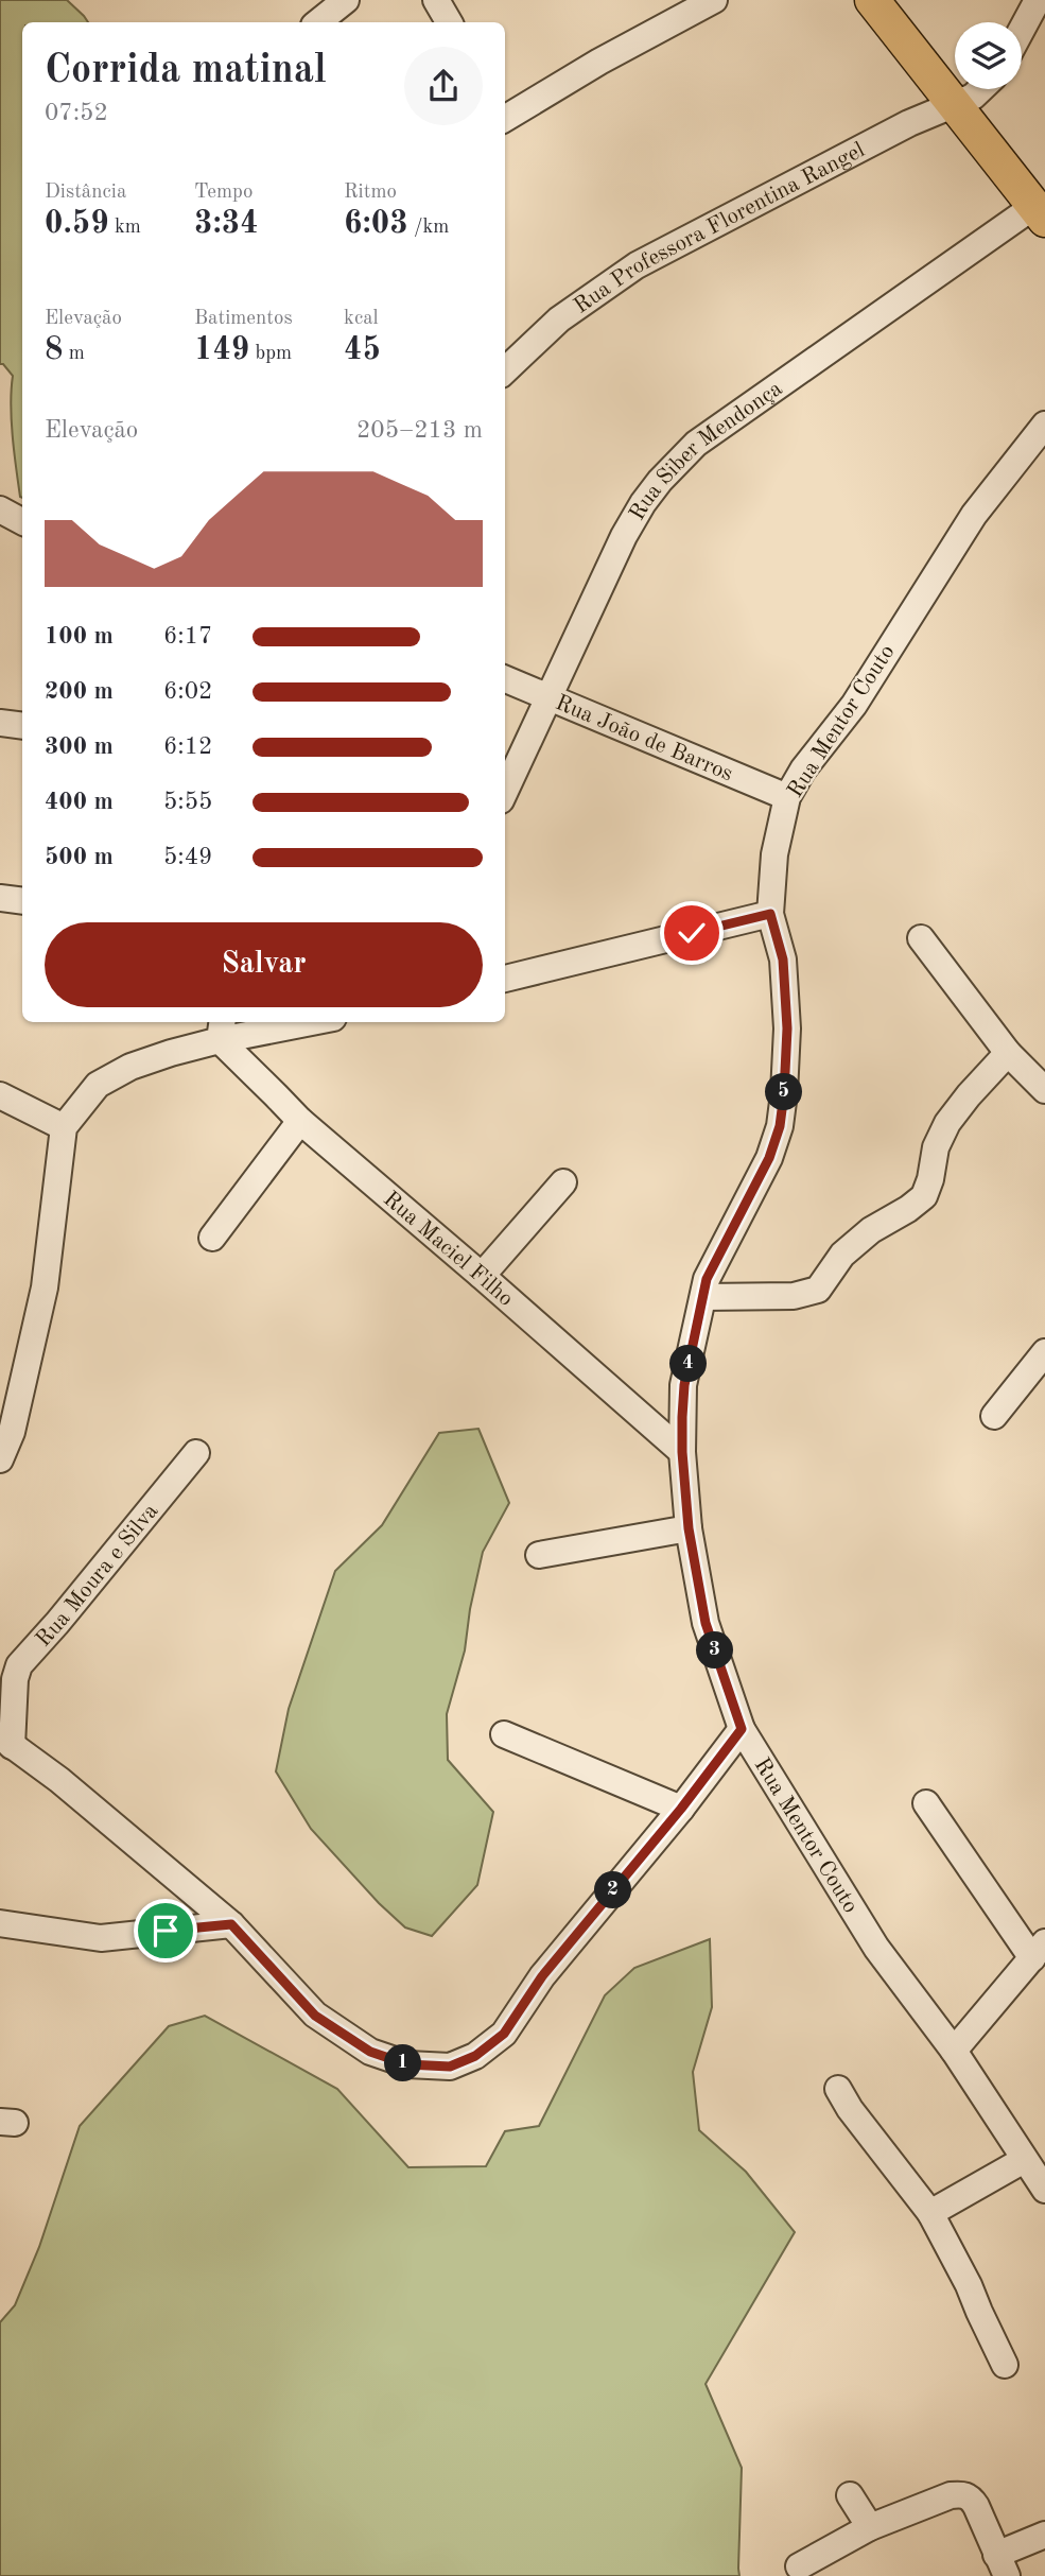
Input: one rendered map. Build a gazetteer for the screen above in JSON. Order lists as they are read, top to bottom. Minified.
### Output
{"streets":{"street":["Rua Professora Florentina Rangel","Rua Siber Mendonça","Rua Mentor Couto","Rua João de Barros","Rua Maciel Filho","Rua Moura e Silva"]},"crossings":[["Rua Siber Mendonça","Rua João de Barros"],["Rua Mentor Couto","Rua João de Barros"],["Rua Mentor Couto","Rua Maciel Filho"]],"page":{"heading":["Corrida matinal","07:52"],"stats":[["Distância","0.59 km"],["Tempo","3:34"],["Ritmo","6:03 /km"],["Elevação","8 m"],["Batimentos","149 bpm"],["kcal","45"]],"chart":["Elevação","205–213 m"],"list":[{"name":"100 m","note":"6:17"},{"name":"200 m","note":"6:02"},{"name":"300 m","note":"6:12"},{"name":"400 m","note":"5:55"},{"name":"500 m","note":"5:49"}],"buttons":"Salvar","pins":["5","4","3","2","1"]}}
